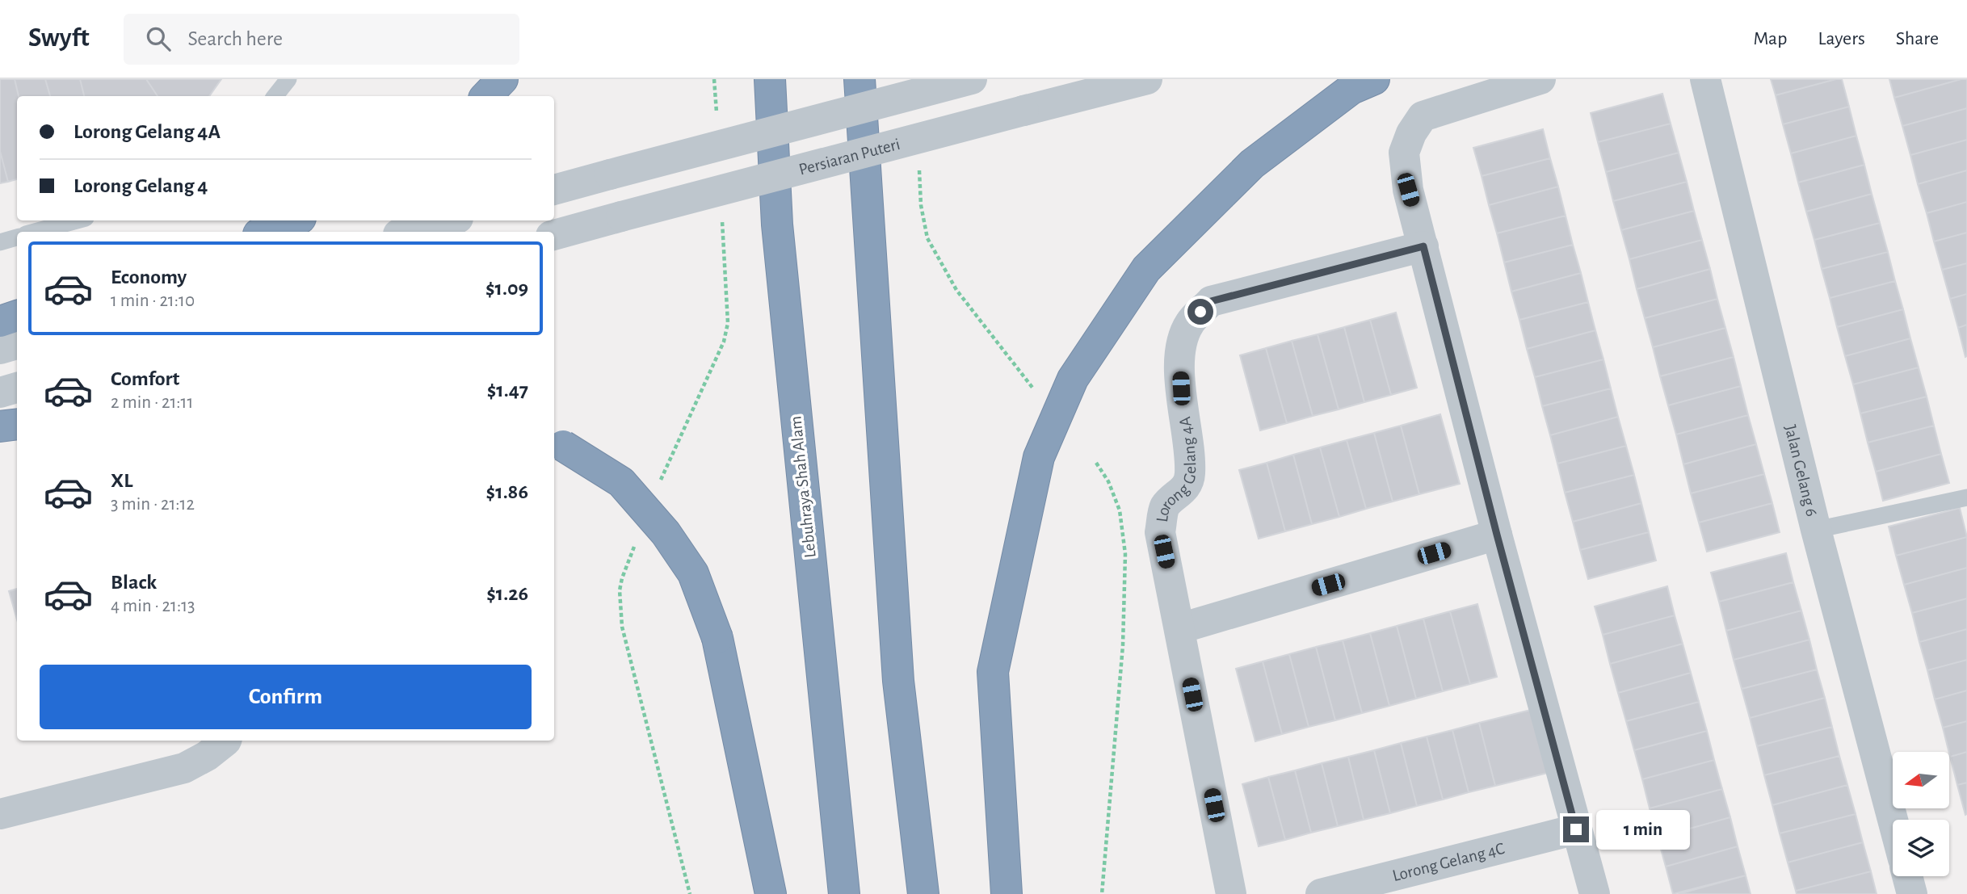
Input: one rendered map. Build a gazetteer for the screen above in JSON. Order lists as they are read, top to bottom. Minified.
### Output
{"streets":{"highway":["Lebuhraya Shah Alam"],"street":["Persiaran Puteri","Lorong Gelang 4A","Jalan Gelang 6","Lorong Gelang 4C"]},"north":"left","page":{"header":"Swyft","search":"Search here","nav":["Map","Layers","Share"],"banner":["Lorong Gelang 4A","Lorong Gelang 4"],"list":[{"name":"Economy","note":"1 min · 21:10","value":"$1.09"},{"name":"Comfort","note":"2 min · 21:11","value":"$1.47"},{"name":"XL","note":"3 min · 21:12","value":"$1.86"},{"name":"Black","note":"4 min · 21:13","value":"$1.26"}],"buttons":"Confirm","bubble":"1 min"}}
